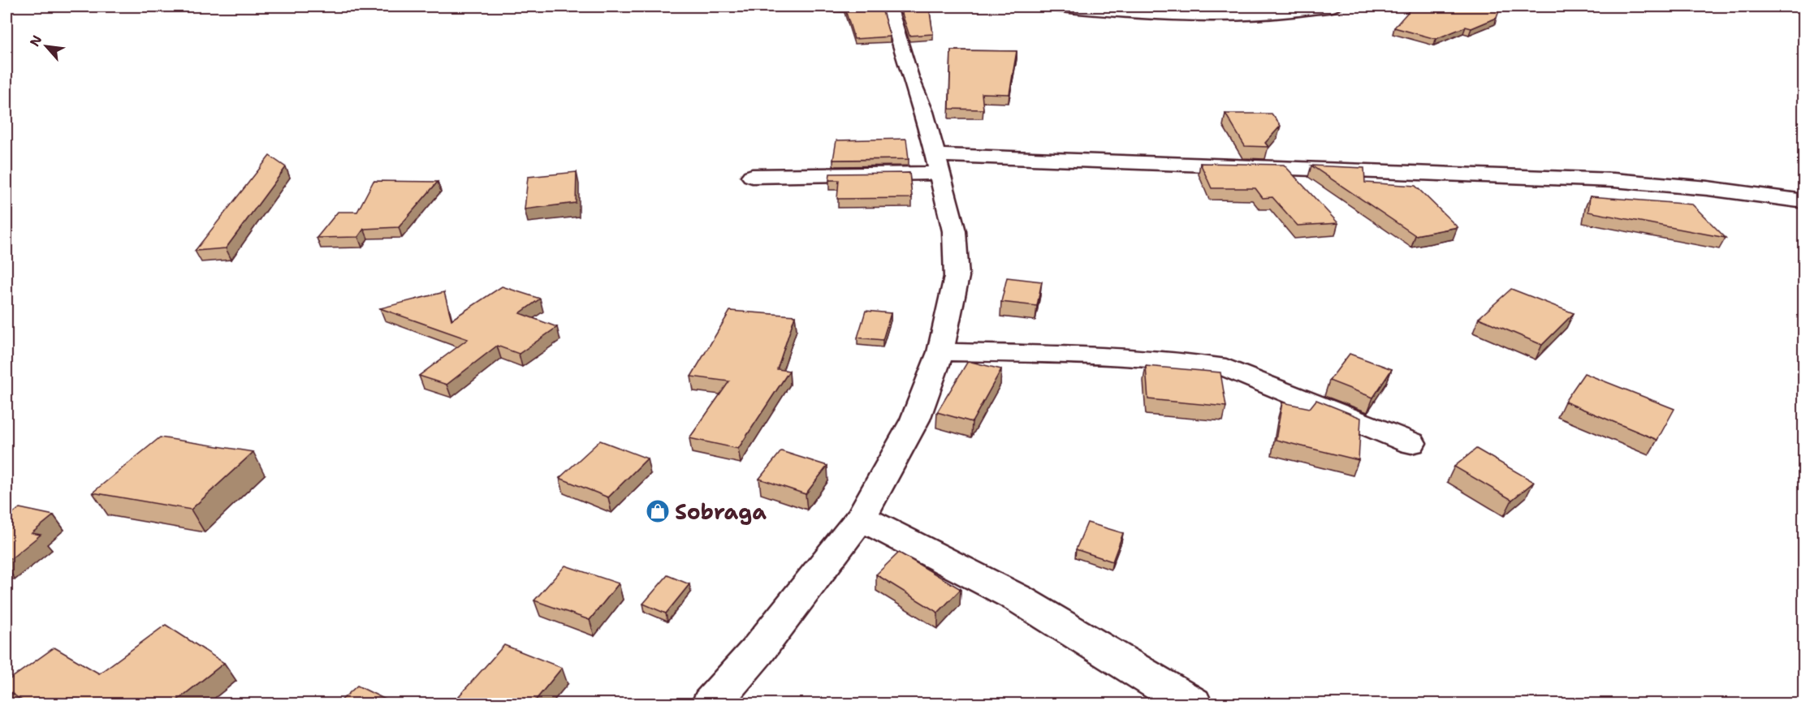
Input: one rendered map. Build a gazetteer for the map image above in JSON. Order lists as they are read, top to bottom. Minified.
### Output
{"places":{"shop":["Sobraga"]},"north":"top left"}
